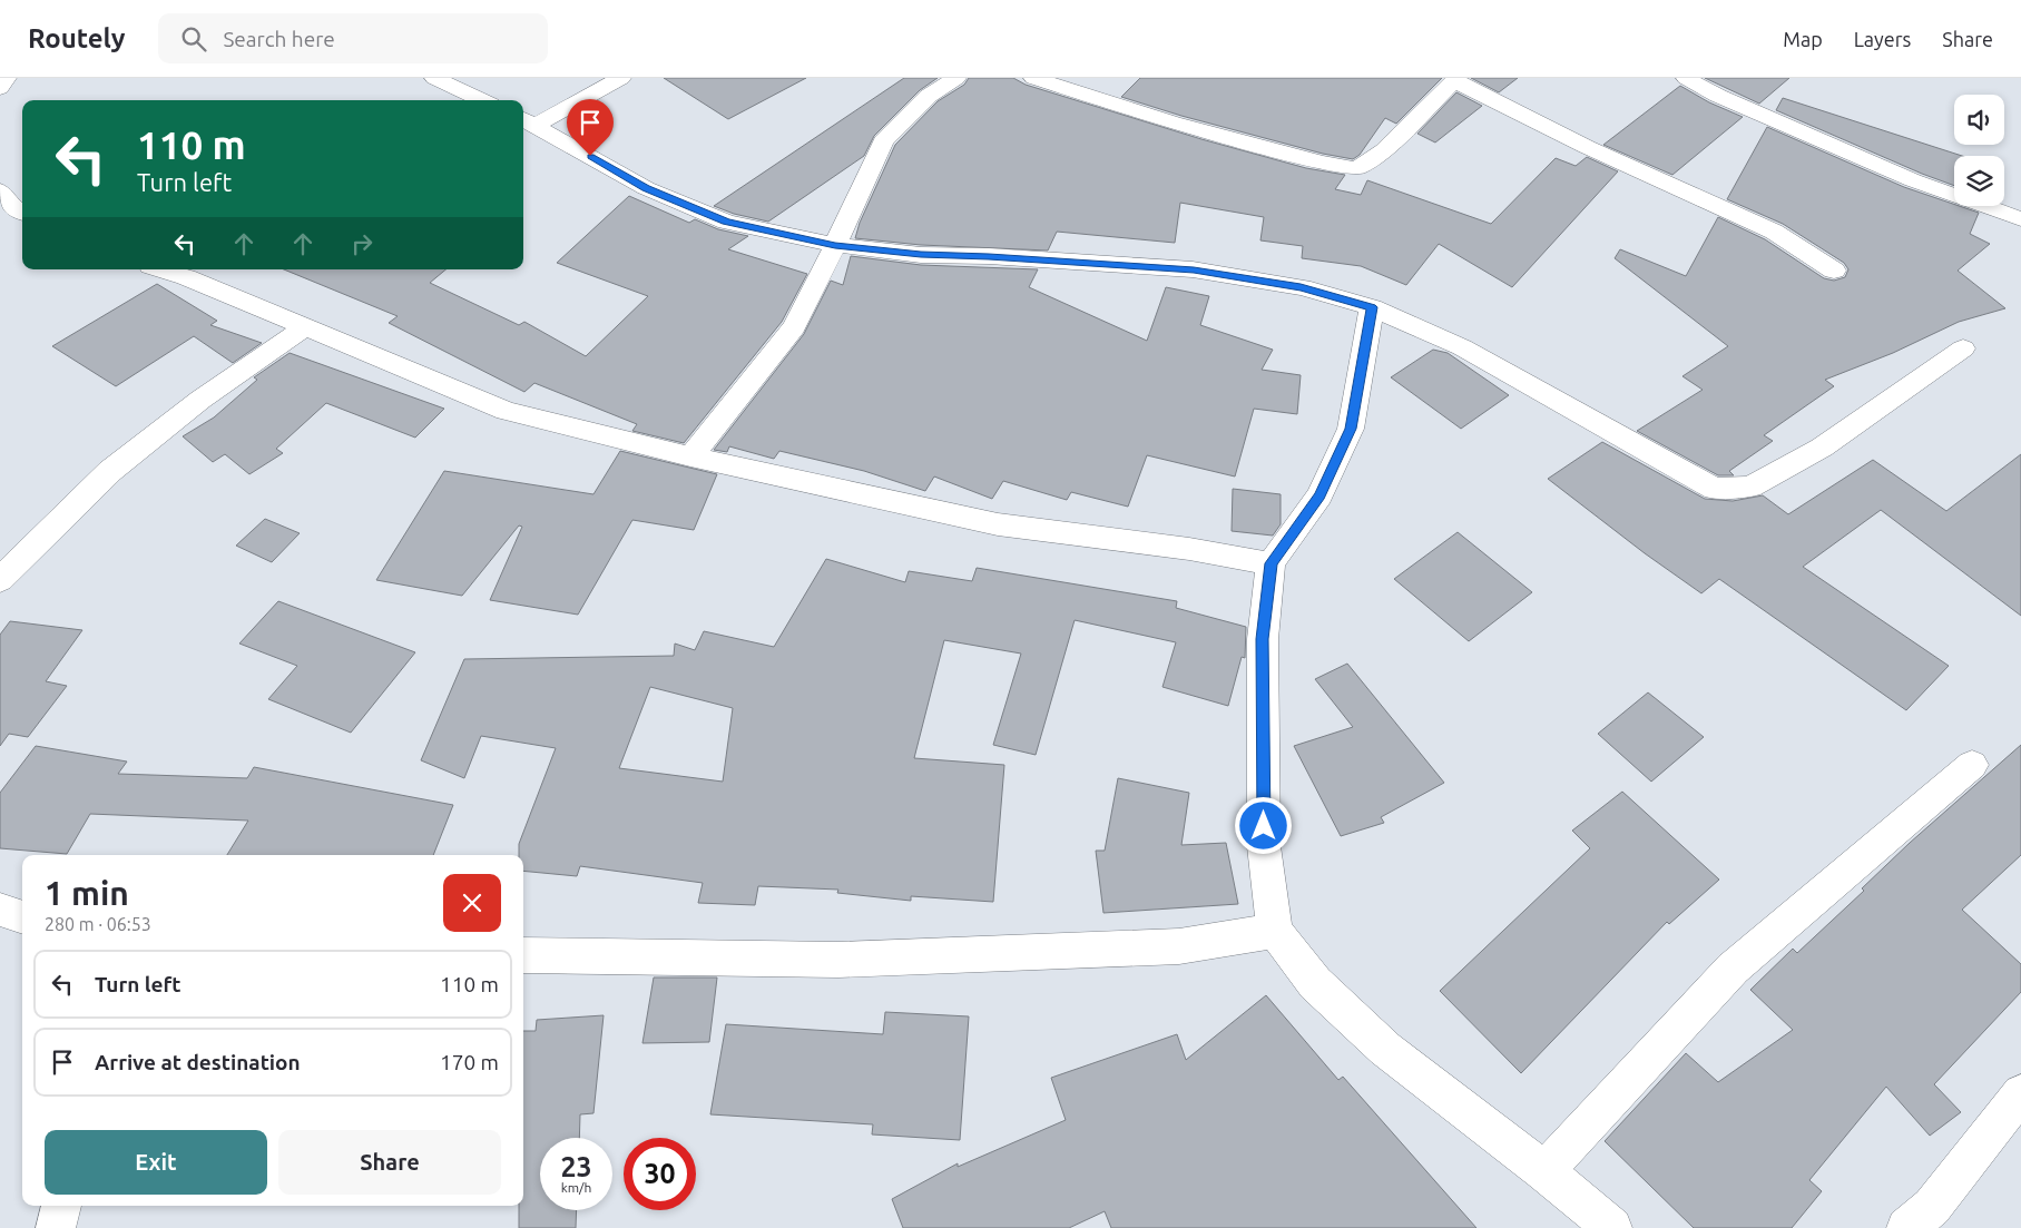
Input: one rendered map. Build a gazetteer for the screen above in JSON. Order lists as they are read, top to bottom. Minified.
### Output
{"page":{"header":"Routely","search":"Search here","nav":["Map","Layers","Share"],"turn":["110 m","Turn left"],"heading":["1 min","280 m · 06:53"],"list":[{"name":"Turn left","value":"110 m"},{"name":"Arrive at destination","value":"170 m"}],"buttons":["Exit","Share"],"speed":"23 km/h","limit":"30"}}
